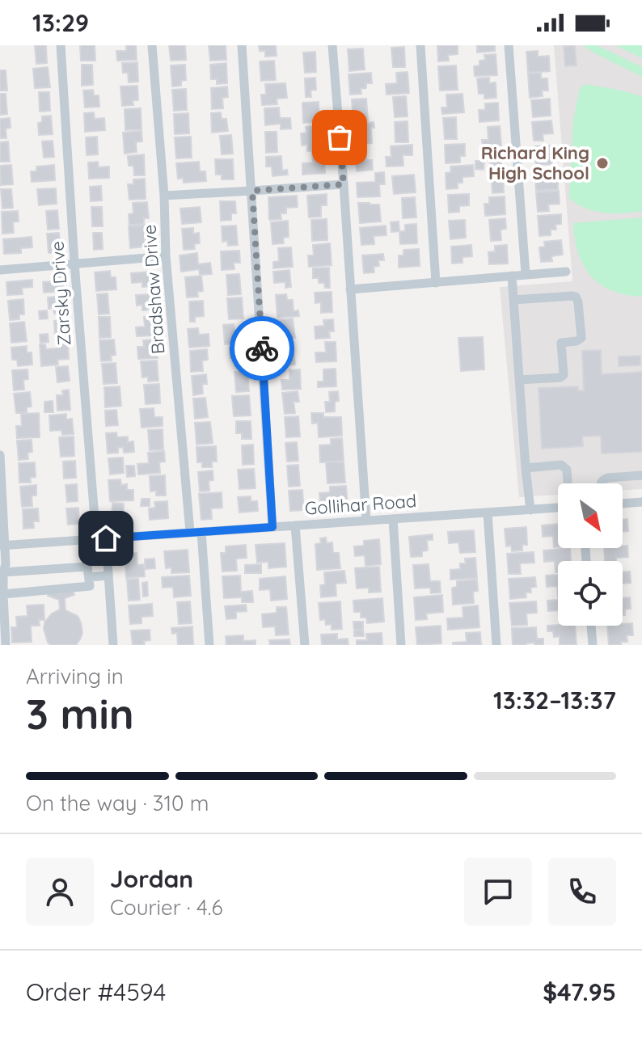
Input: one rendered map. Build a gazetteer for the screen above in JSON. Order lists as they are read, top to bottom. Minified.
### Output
{"streets":{"street":["Bradshaw Drive","Zarsky Drive","Gollihar Road"]},"crossings":[["Bradshaw Drive","Gollihar Road"],["Zarsky Drive","Gollihar Road"]],"places":["Richard King High School"],"north":"bottom right","page":{"status":"13:29","heading":["3 min","Arriving in","13:32–13:37"],"panel":["Jordan","Courier · 4.6","Order #4594","$47.95"],"bar":"On the way · 310 m"}}
